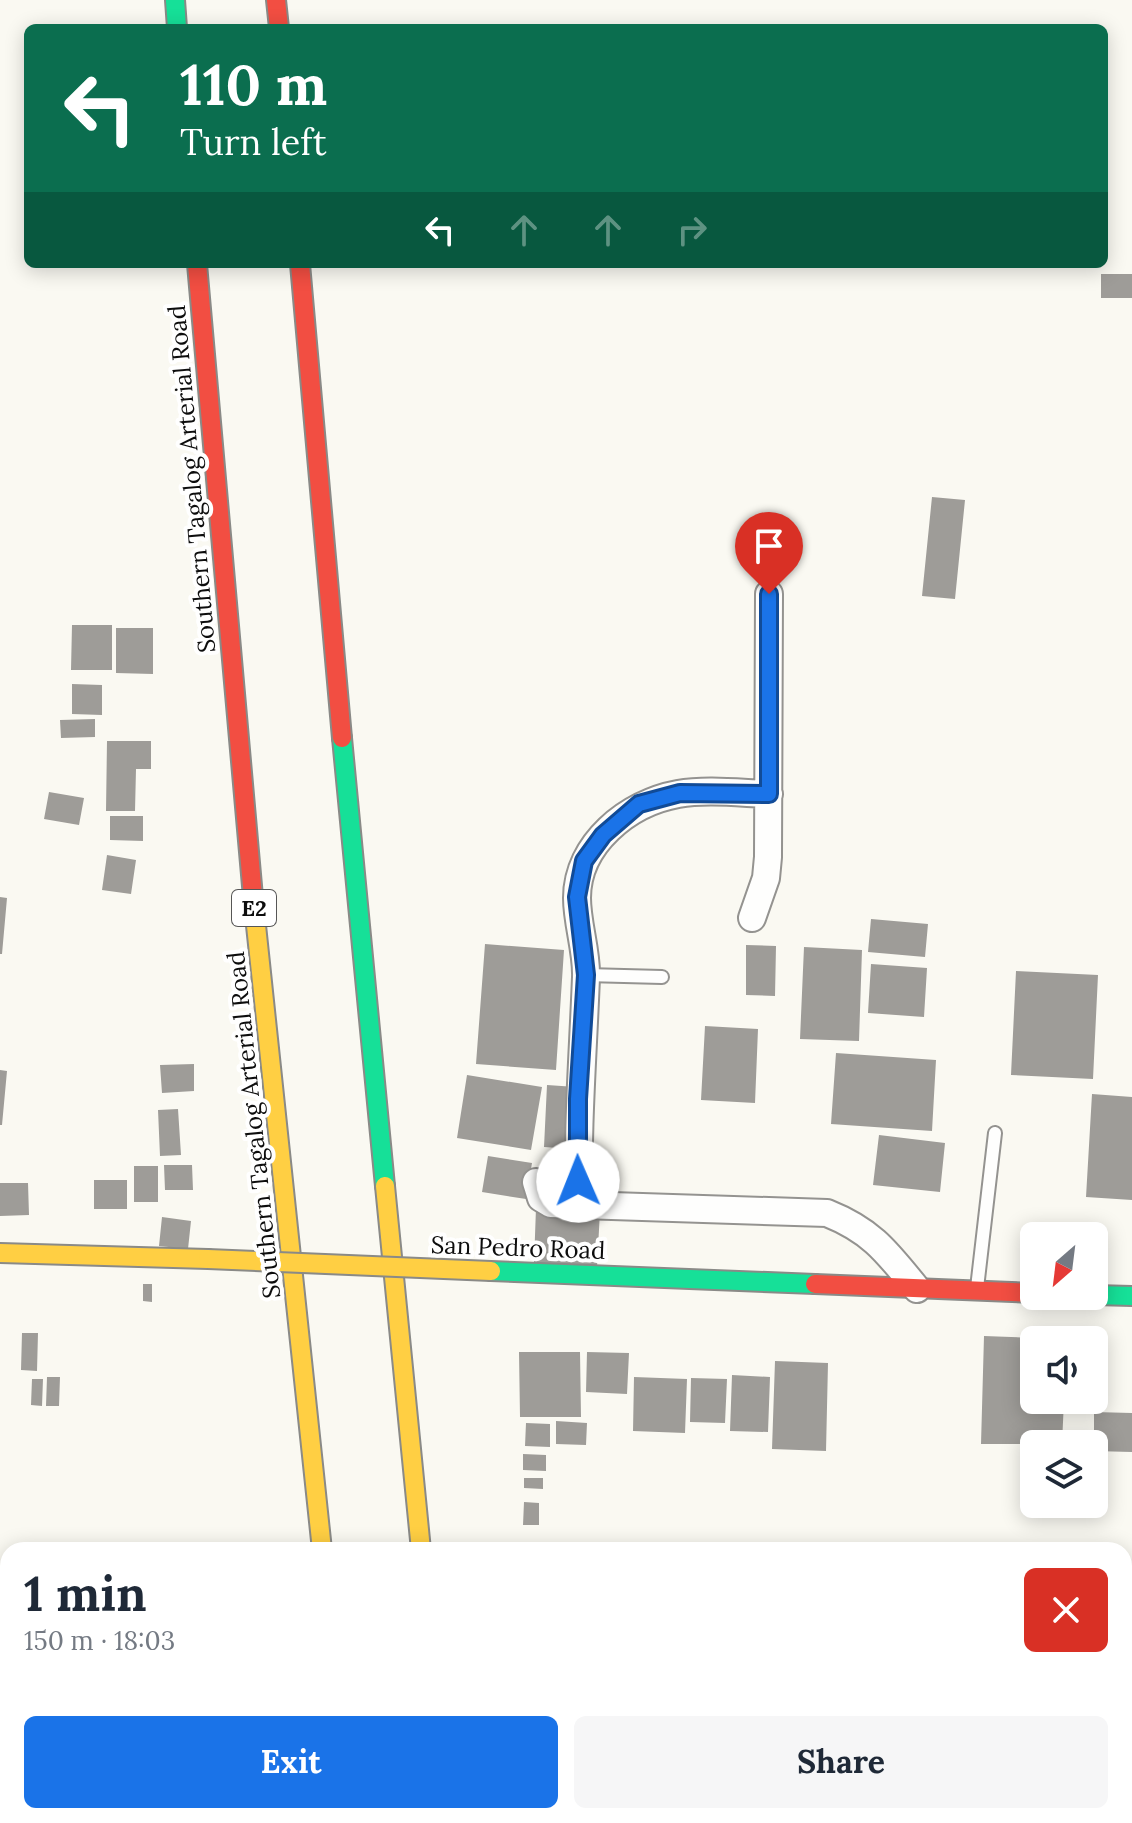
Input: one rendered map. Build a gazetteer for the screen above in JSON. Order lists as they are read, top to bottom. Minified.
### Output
{"streets":{"main road":["Southern Tagalog Arterial Road","E2","San Pedro Road"]},"north":"bottom left","page":{"turn":["110 m","Turn left"],"heading":["1 min","150 m · 18:03"],"buttons":["Exit","Share"]}}
